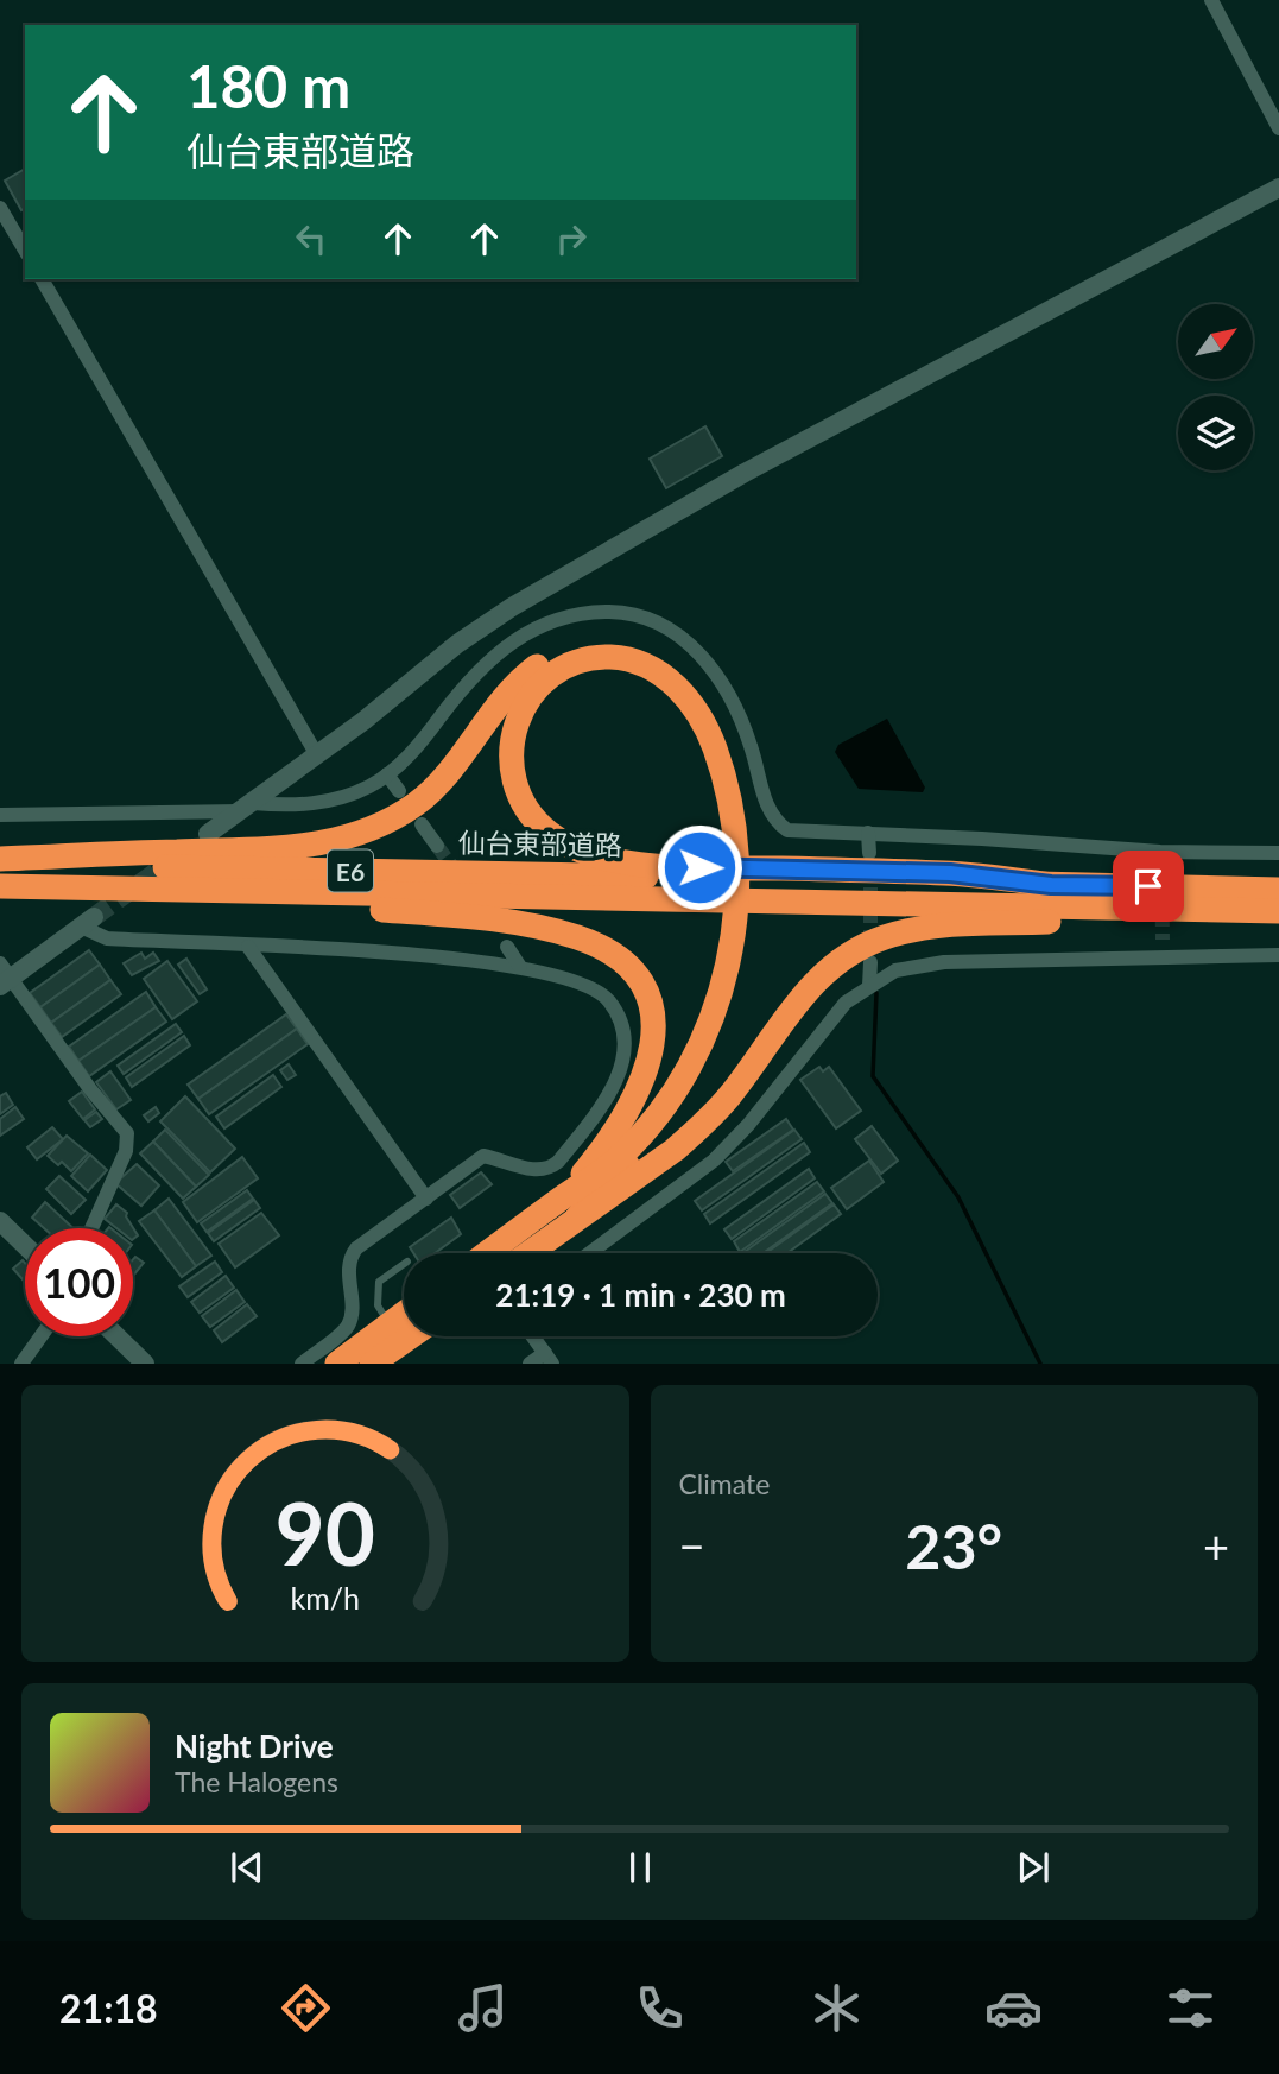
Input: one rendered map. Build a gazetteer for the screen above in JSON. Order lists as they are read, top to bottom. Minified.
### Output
{"streets":{"highway":["仙台東部道路","E6"]},"north":"top right","page":{"turn":["180 m","仙台東部道路"],"limit":"100","trip":"21:19 · 1 min · 230 m","tile":"Climate","heat":["−","23°","+"],"song":["Night Drive","The Halogens"],"tabs":"21:18","gauge":["90","km/h"]}}
